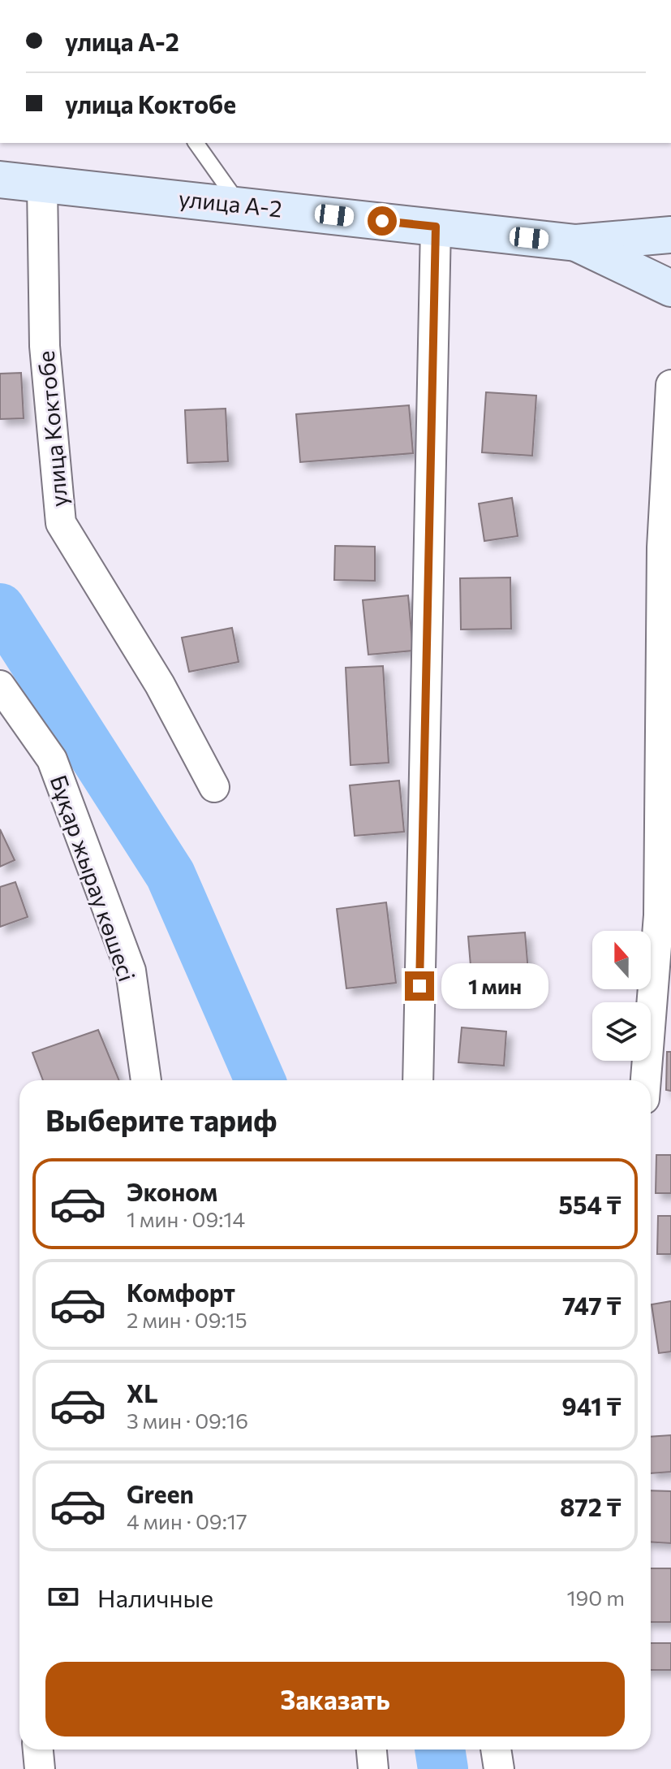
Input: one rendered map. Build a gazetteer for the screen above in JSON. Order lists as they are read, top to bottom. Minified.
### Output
{"streets":{"main road":["улица А-2"],"street":["улица Коктобе","Бұқар жырау көшесі"]},"crossings":[["улица А-2","улица Коктобе"]],"north":"top","page":{"banner":["улица А-2","улица Коктобе"],"bubble":"1 мин","heading":"Выберите тариф","list":[{"name":"Эконом","note":"1 мин · 09:14","value":"554 ₸"},{"name":"Комфорт","note":"2 мин · 09:15","value":"747 ₸"},{"name":"XL","note":"3 мин · 09:16","value":"941 ₸"},{"name":"Green","note":"4 мин · 09:17","value":"872 ₸"}],"pay":["Наличные","190 m"],"buttons":"Заказать"}}
